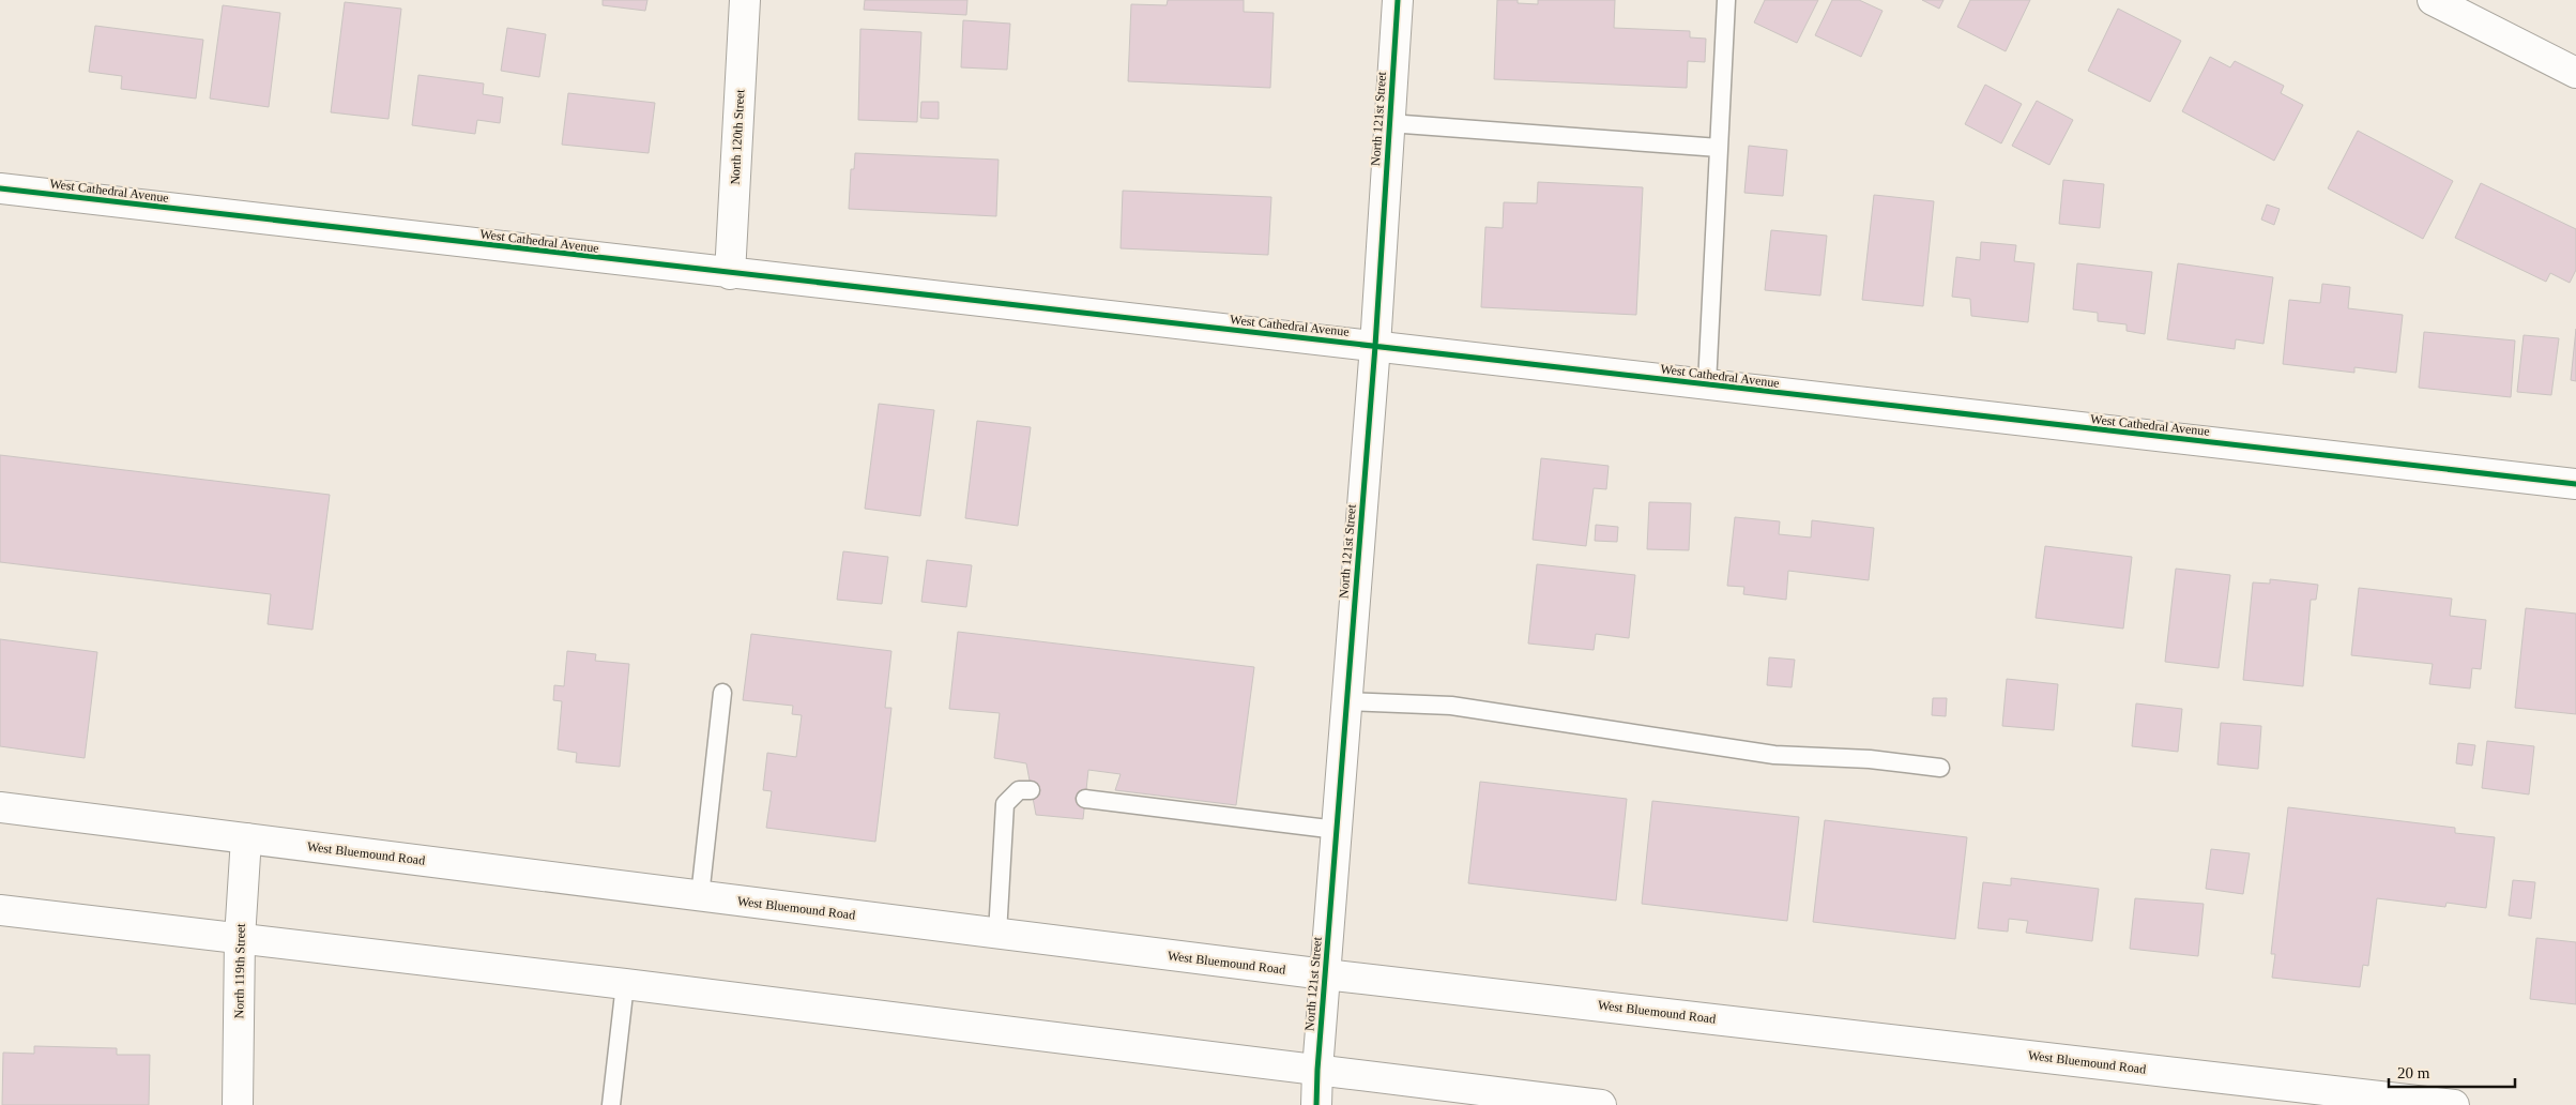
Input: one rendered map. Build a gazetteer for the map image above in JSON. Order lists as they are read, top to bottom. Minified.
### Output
{"streets":{"street":["North 121st Street","North 120th Street","West Cathedral Avenue","West Bluemound Road","North 119th Street"]},"crossings":[["North 121st Street","West Cathedral Avenue"],["North 121st Street","West Bluemound Road"],["North 120th Street","West Cathedral Avenue"],["West Bluemound Road","North 119th Street"]],"scale_bar":"20 m"}
